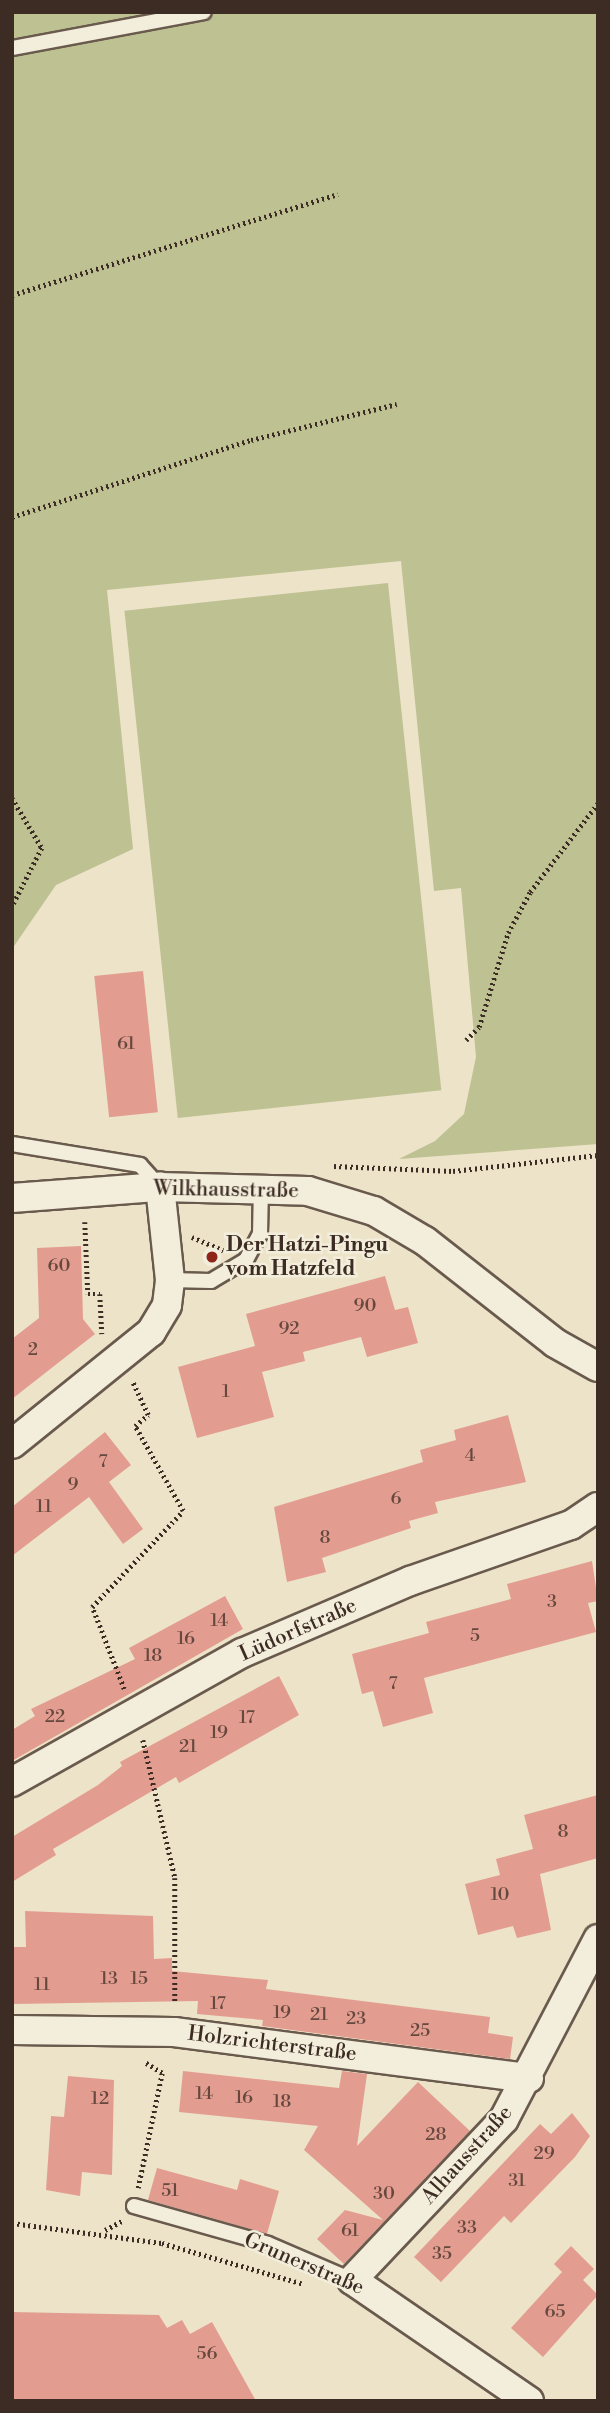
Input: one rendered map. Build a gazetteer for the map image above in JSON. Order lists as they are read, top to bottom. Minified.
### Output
{"streets":{"street":["Wilkhausstraße","Lüdorfstraße","Holzrichterstraße","Alhausstraße","Grunerstraße"]},"crossings":[["Holzrichterstraße","Alhausstraße"],["Alhausstraße","Grunerstraße"]],"places":["Der Hatzi-Pingu vom Hatzfeld"],"house_numbers":["61","60","90","92","2","1","4","7","9","6","11","8","3","14","5","16","18","7","22","17","19","21","8","10","13","15","11","17","19","21","23","25","14","16","12","18","28","29","31","51","30","33","61","35","65","56"]}
